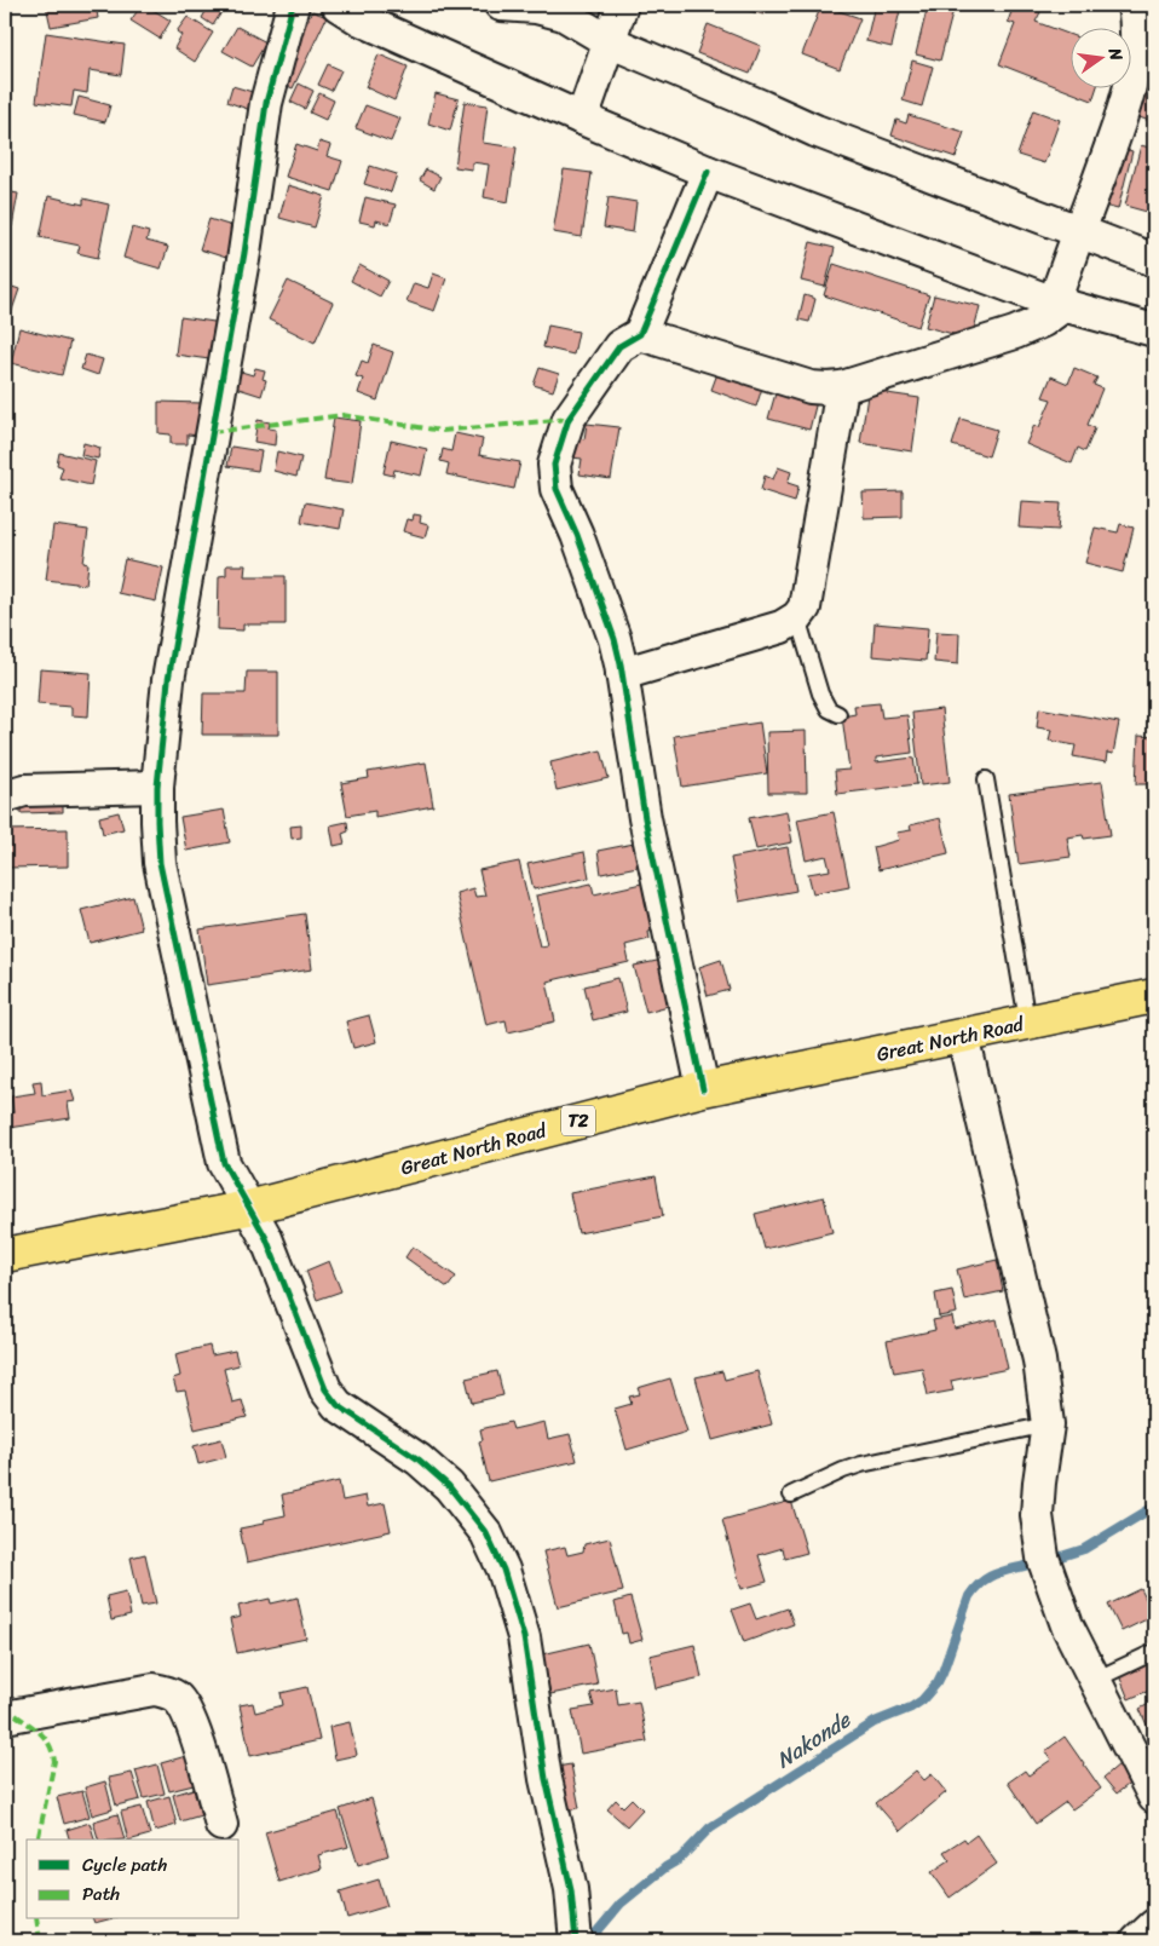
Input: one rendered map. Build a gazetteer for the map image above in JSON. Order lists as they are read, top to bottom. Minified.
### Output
{"streets":{"highway":["Great North Road","T2"]},"water":["Nakonde"],"legend":["Cycle path","Path"],"north":"right"}
